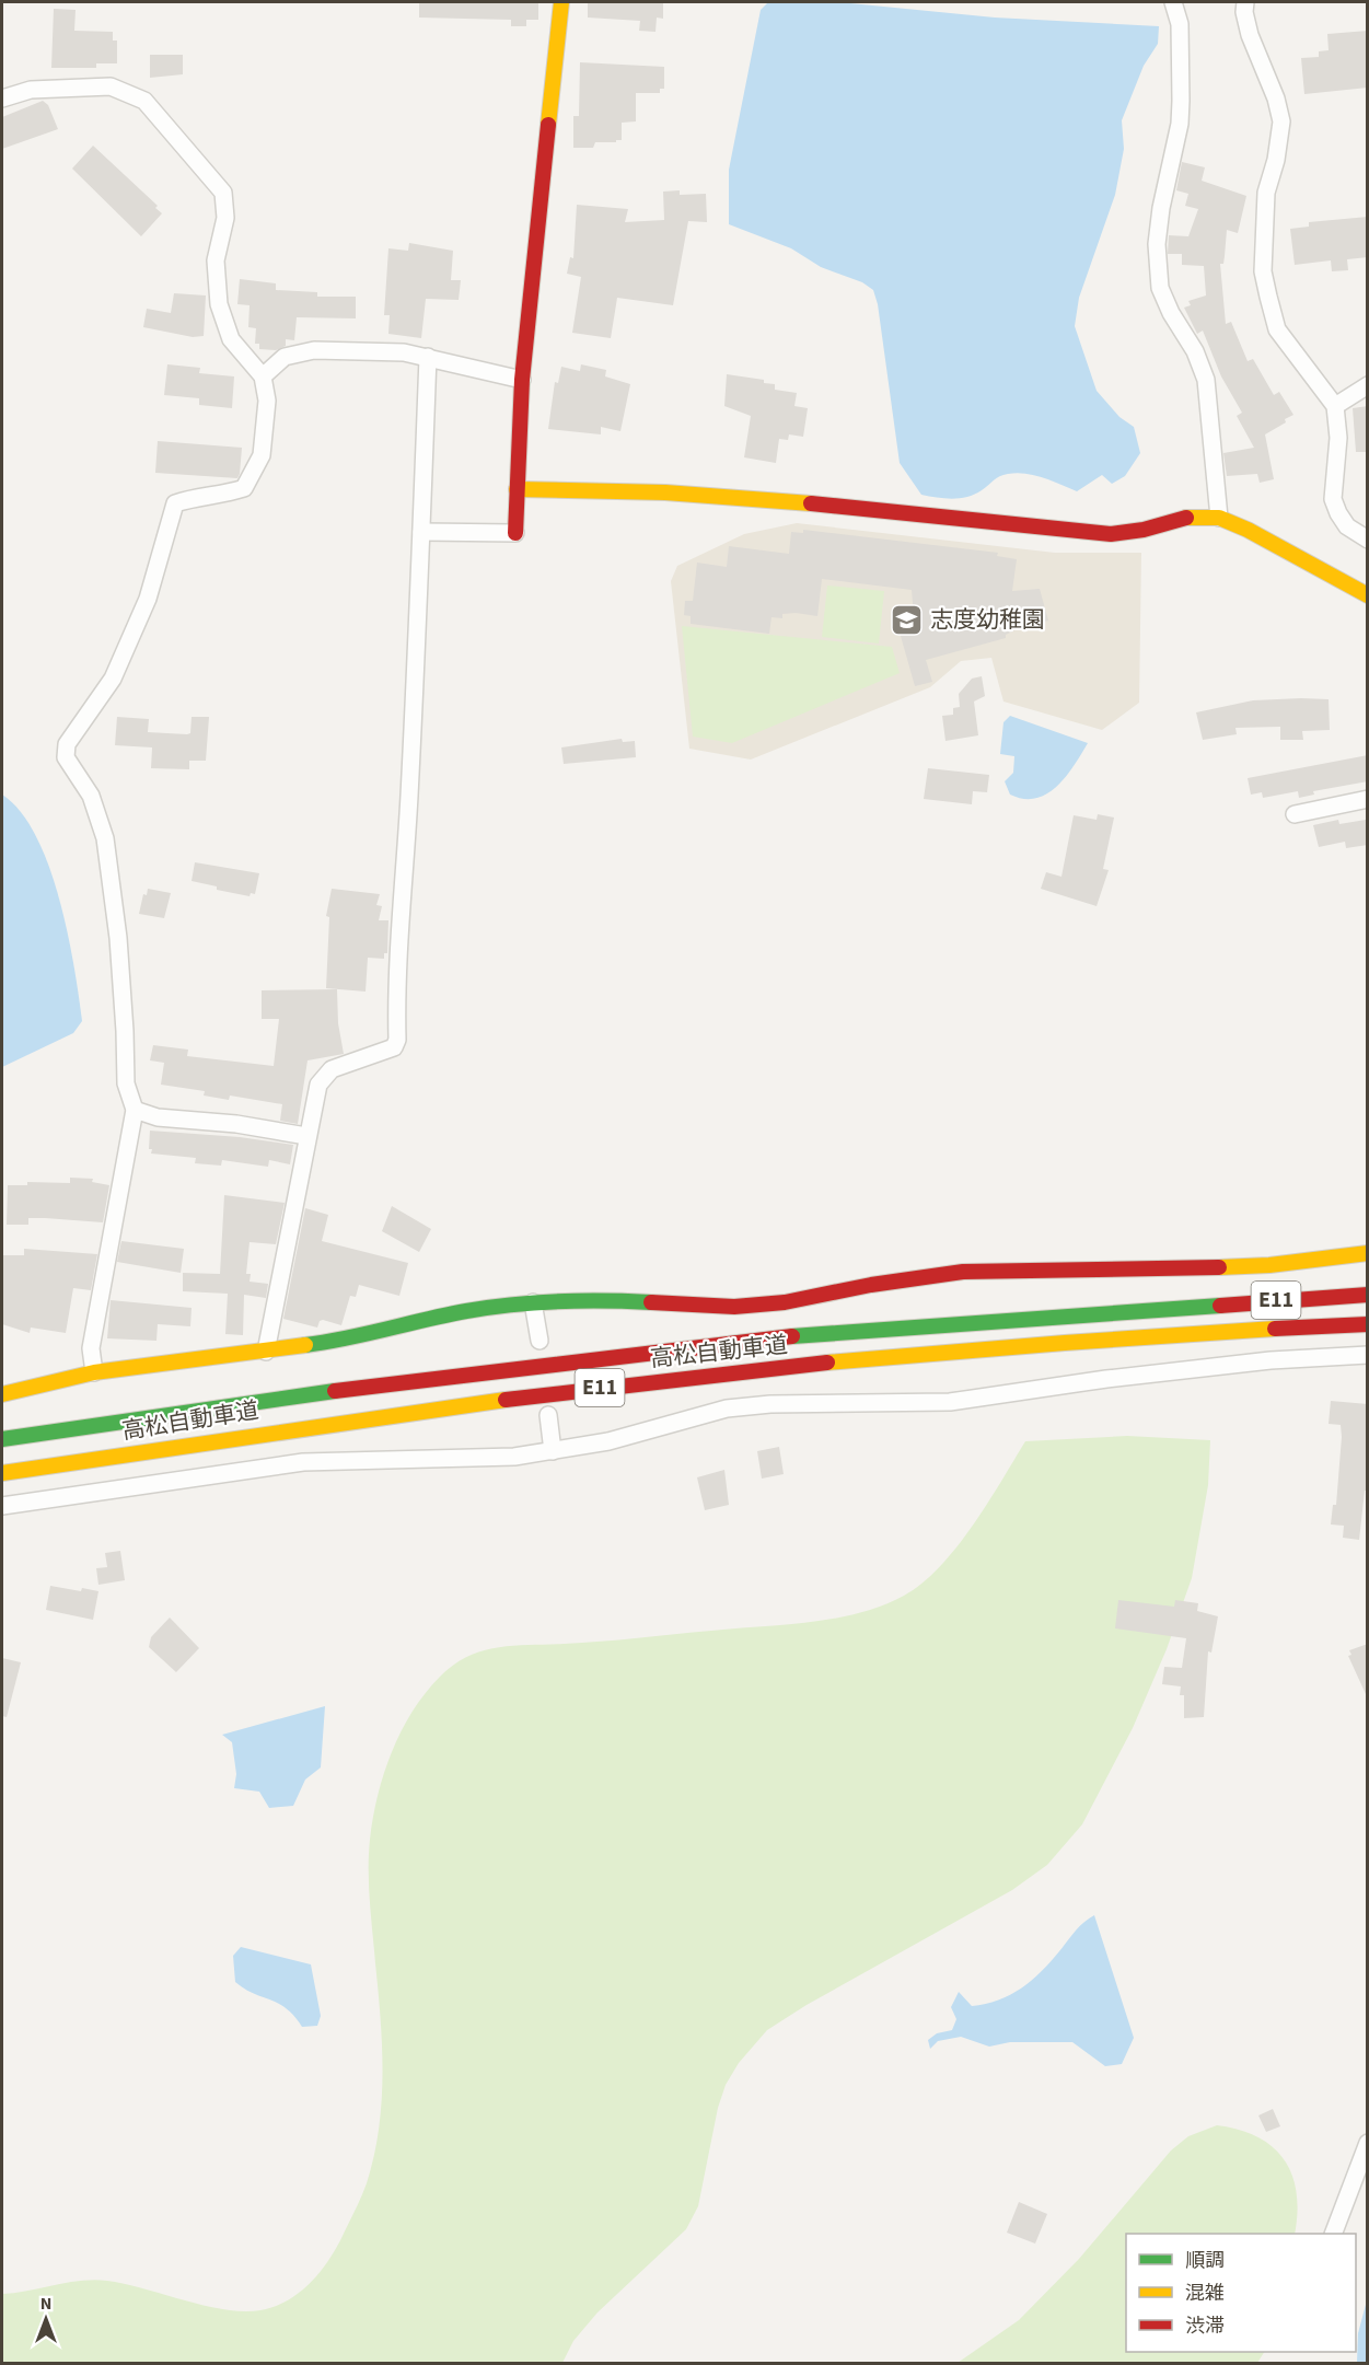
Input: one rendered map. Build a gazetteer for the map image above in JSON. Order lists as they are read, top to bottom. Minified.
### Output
{"streets":{"main road":["E11","高松自動車道"]},"places":{"school or university":["志度幼稚園"]},"legend":["順調","混雑","渋滞"],"north":"top"}
